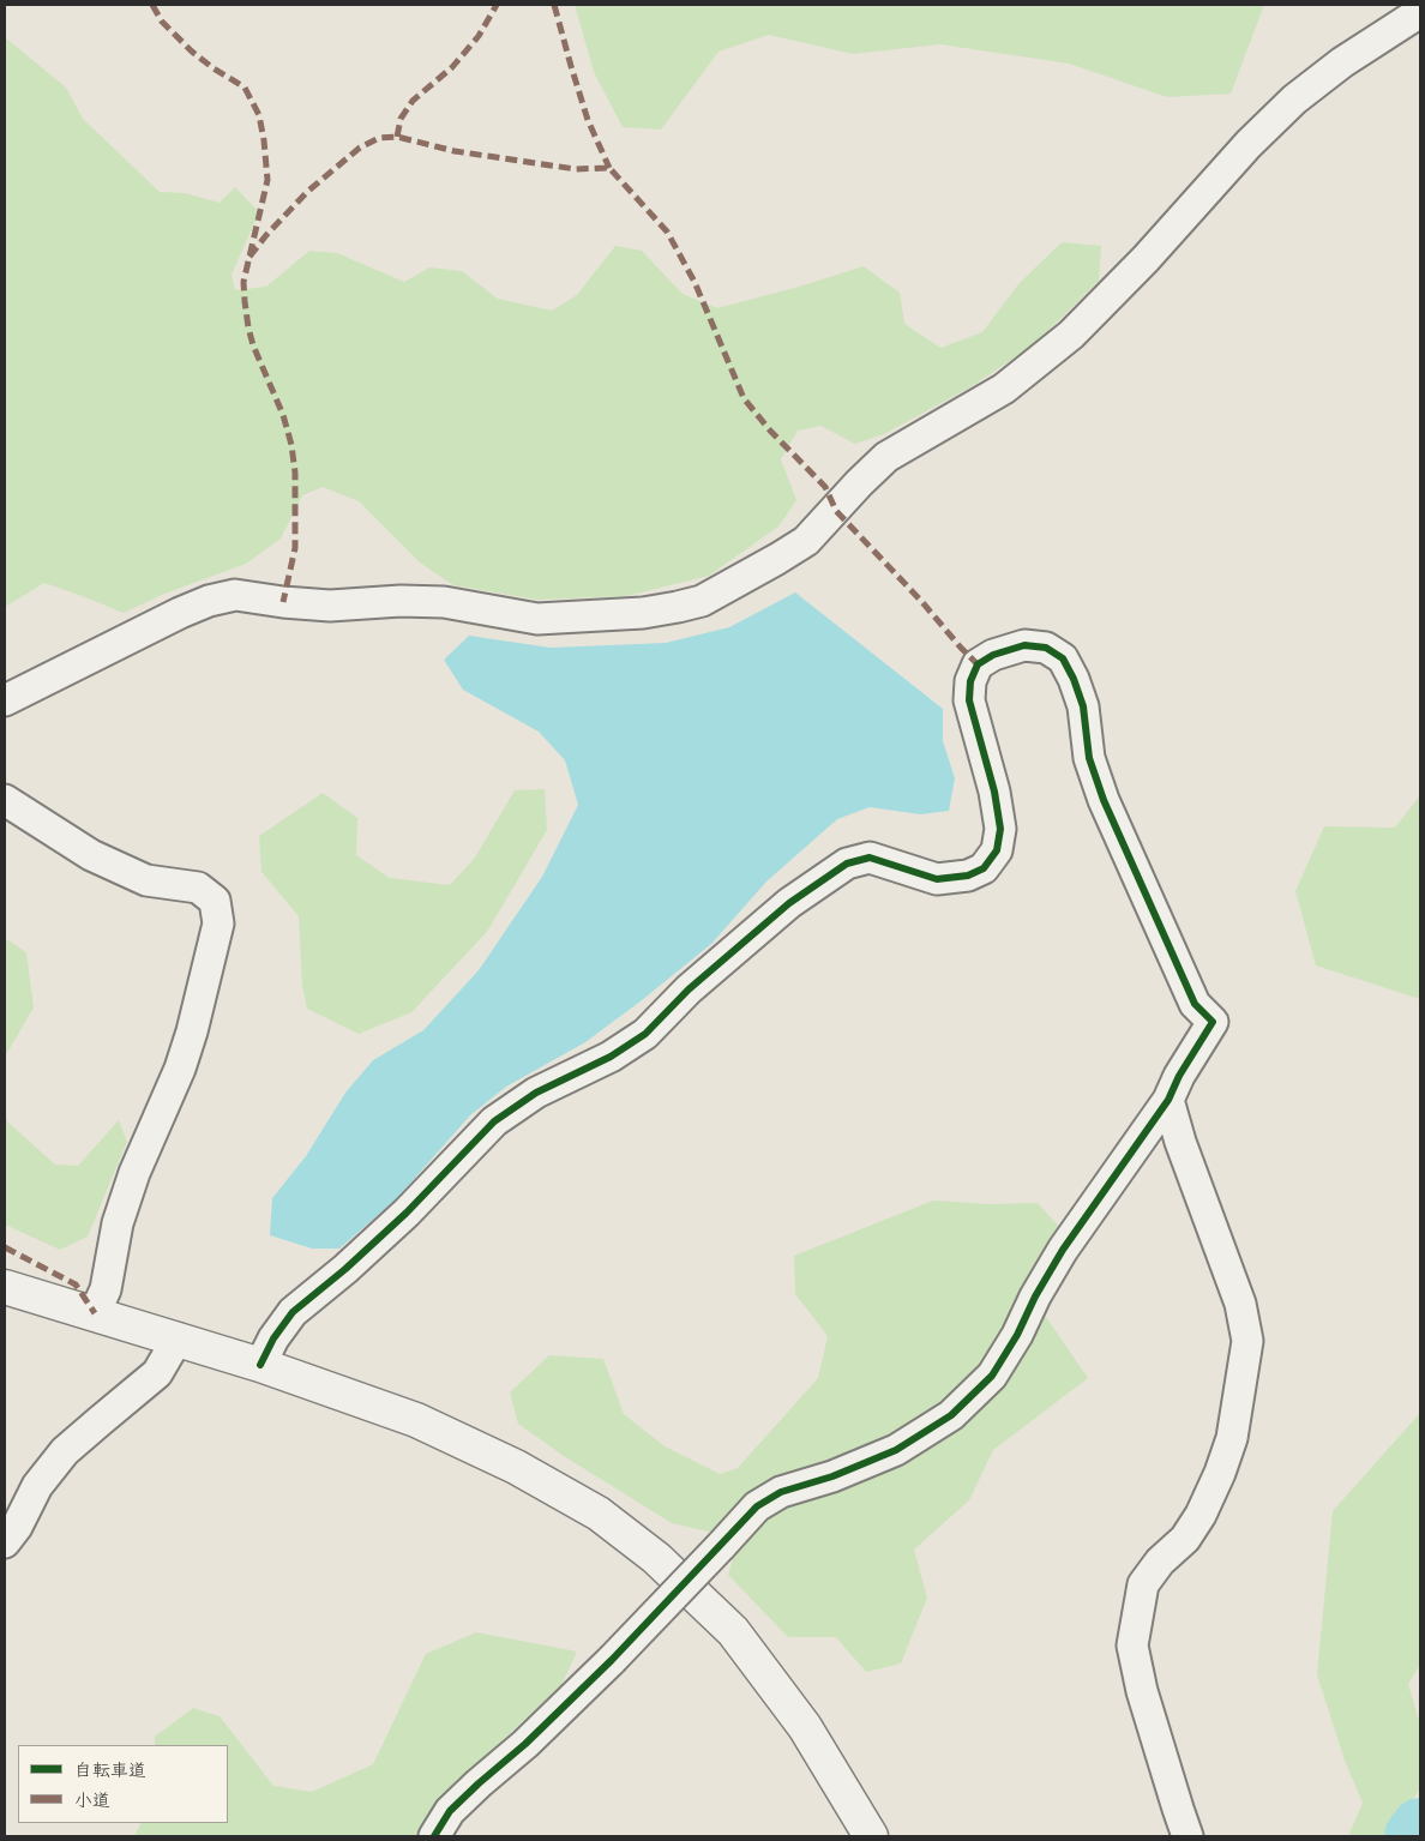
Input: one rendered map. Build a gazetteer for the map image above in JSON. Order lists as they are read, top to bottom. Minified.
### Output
{"legend":["自転車道","小道"]}
